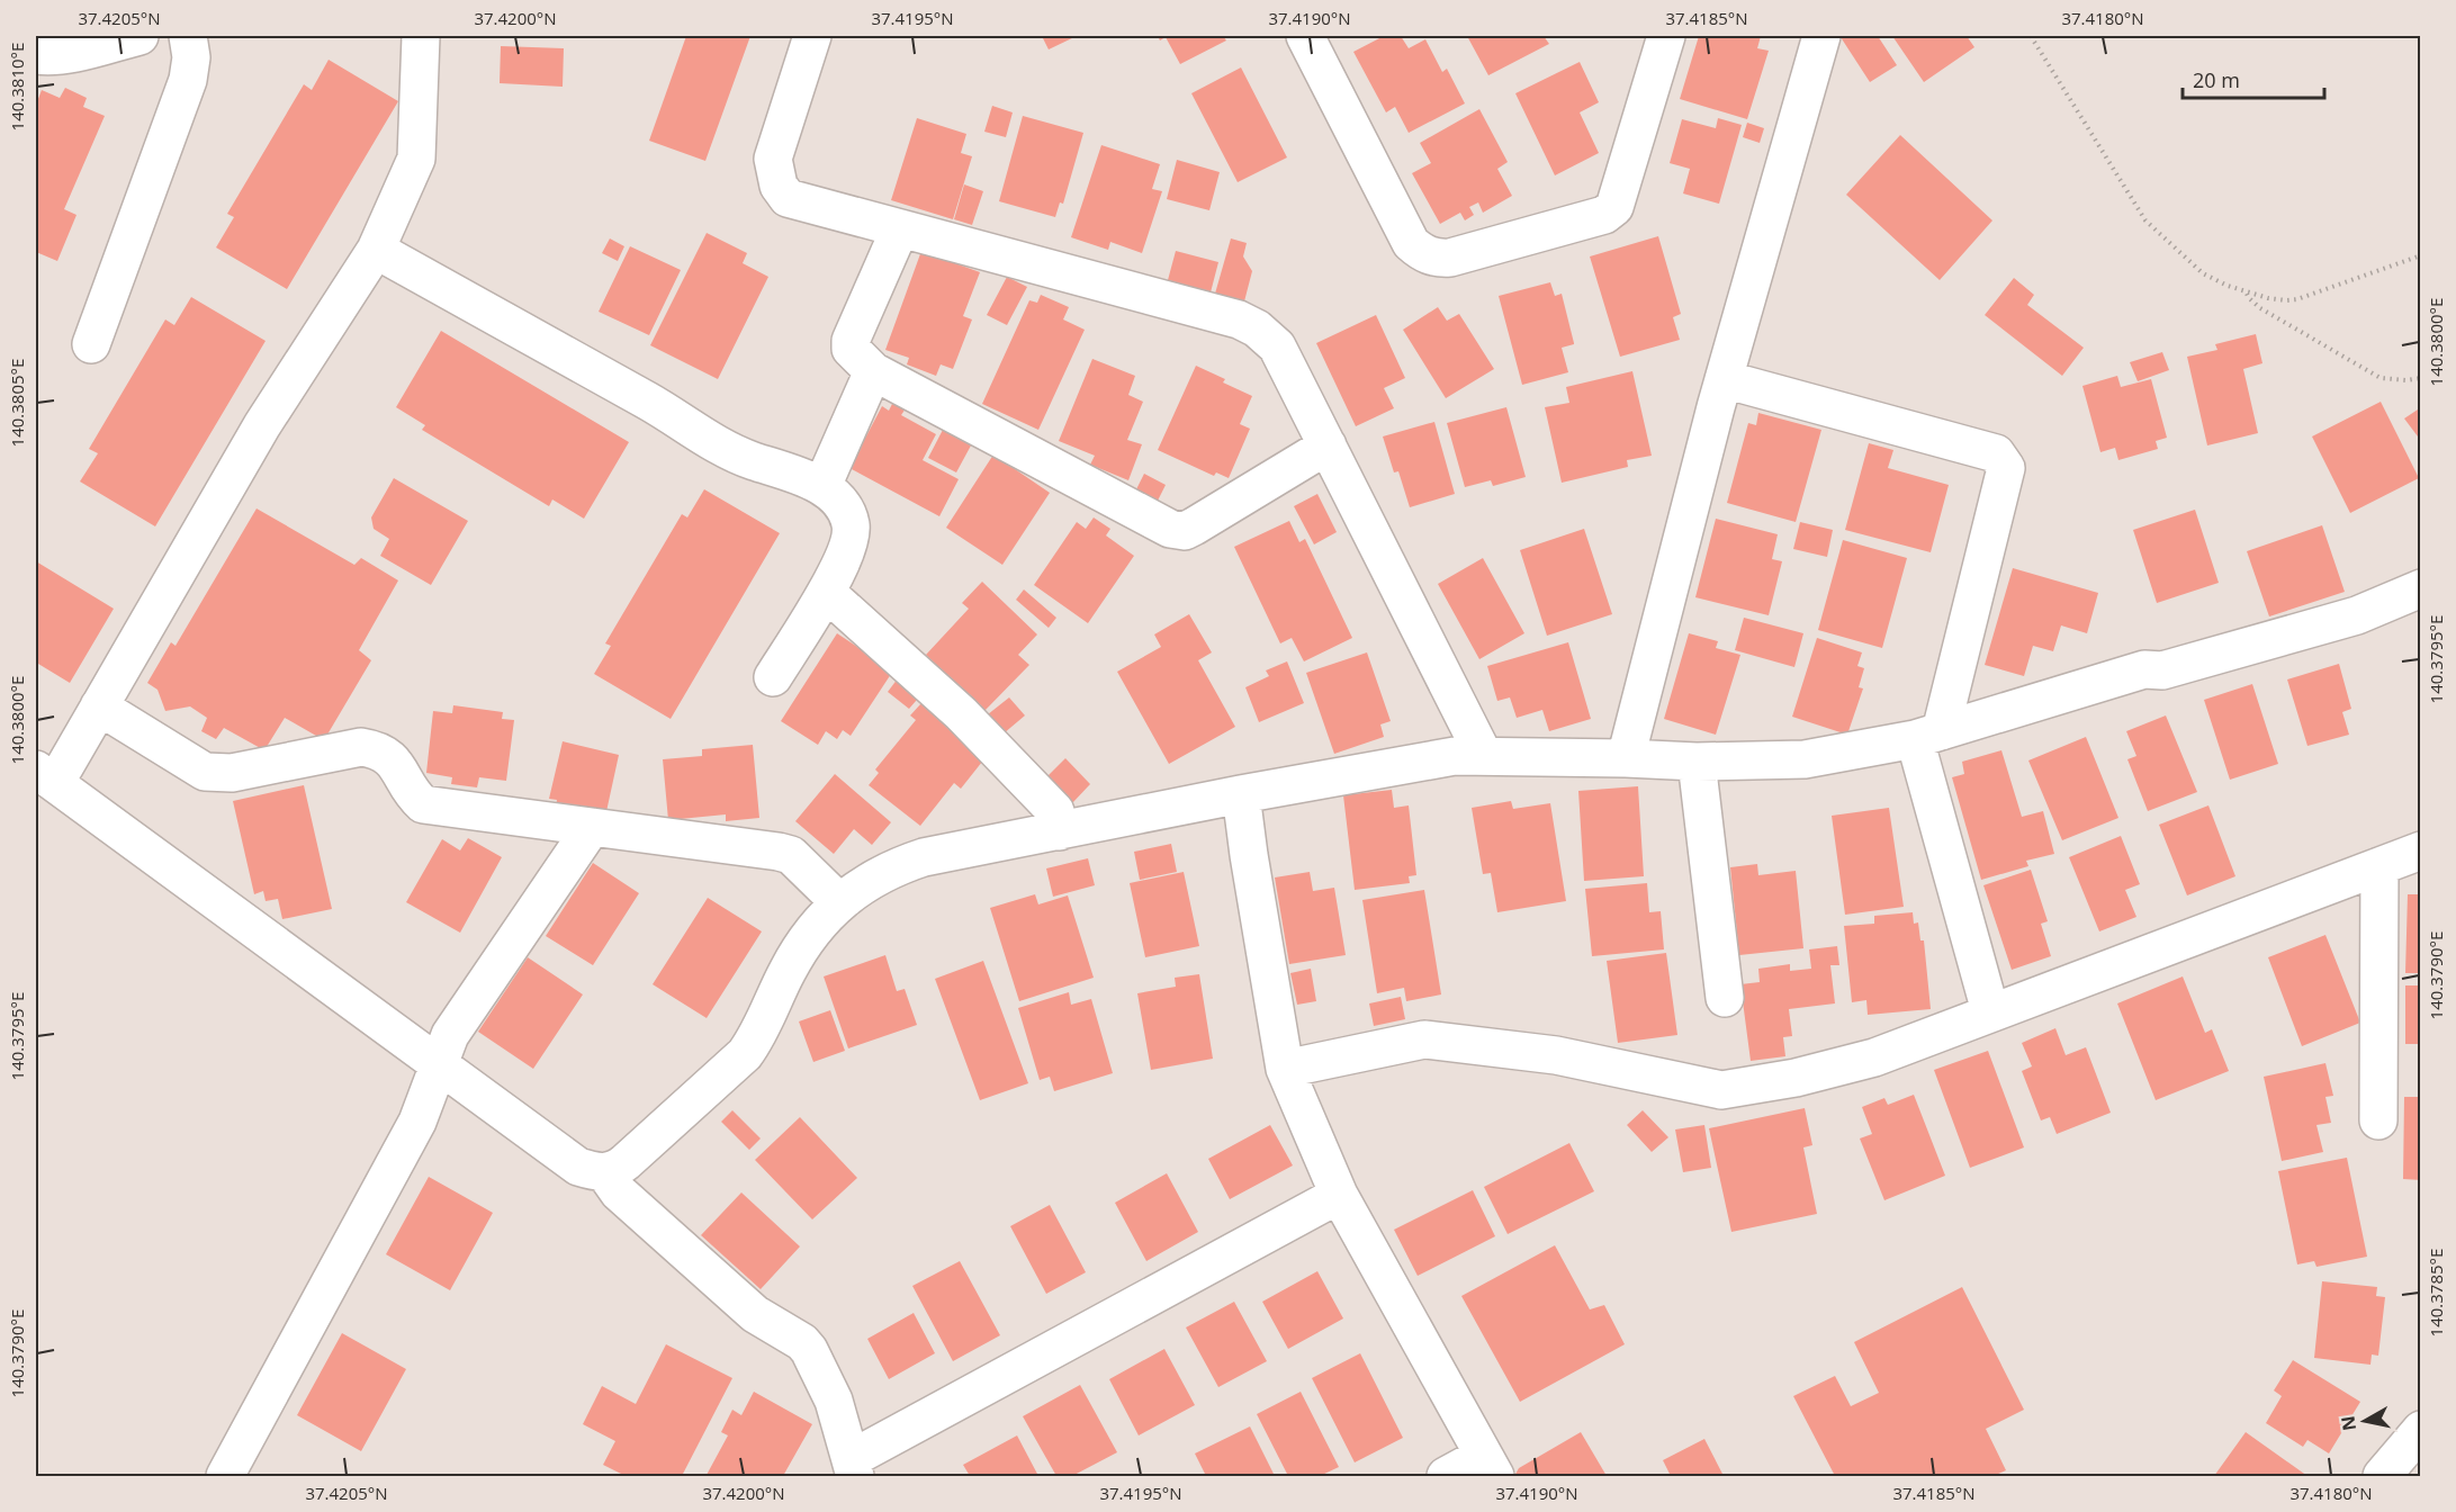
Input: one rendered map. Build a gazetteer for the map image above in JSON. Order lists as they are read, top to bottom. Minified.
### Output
{"scale_bar":"20 m","north":"left","coordinates":["37.4205°N","37.4200°N","37.4195°N","37.4190°N","37.4185°N","37.4180°N","140.3810°E","140.3800°E","140.3805°E","140.3795°E","140.3790°E","140.3785°E"]}
